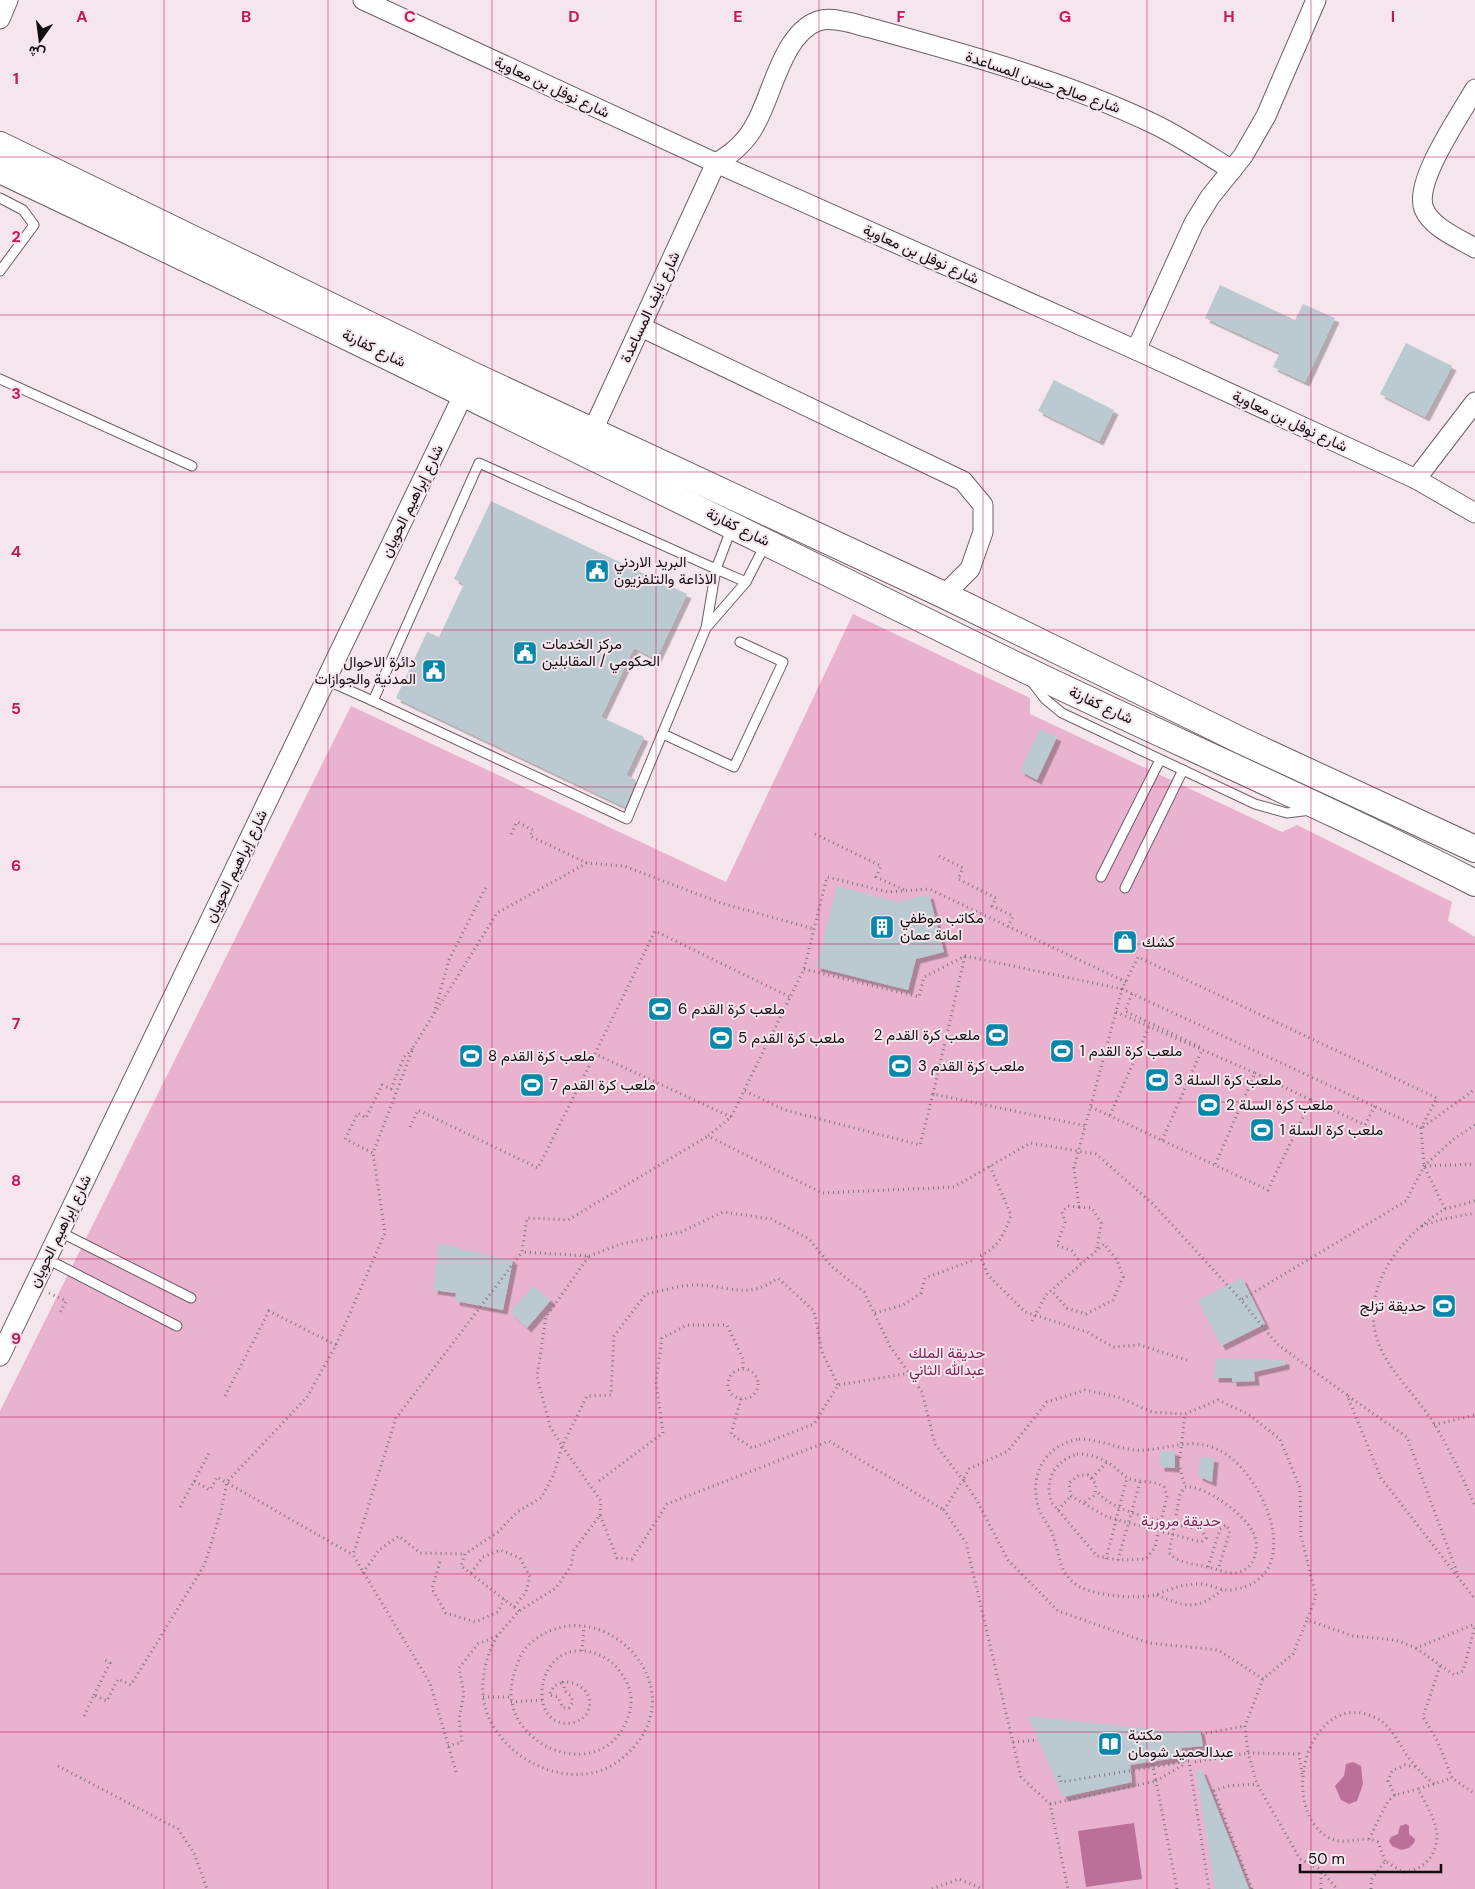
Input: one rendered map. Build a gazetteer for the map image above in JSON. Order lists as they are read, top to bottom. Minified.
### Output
{"streets":{"street":["شارع صالح حسن المساعدة","شارع نوفل بن معاوية","شارع نايف المساعدة","شارع كفارنة","شارع إبراهيم الحويان"]},"crossings":[["شارع صالح حسن المساعدة","شارع نوفل بن معاوية"],["شارع صالح حسن المساعدة","شارع نايف المساعدة"],["شارع نوفل بن معاوية","شارع نايف المساعدة"],["شارع نايف المساعدة","شارع كفارنة"],["شارع كفارنة","شارع إبراهيم الحويان"]],"parks":["حديقة الملك عبدالله الثاني","حديقة مرورية"],"places":{"public building":["البريد الاردني الاذاعة والتلفزيون","مركز الخدمات الحكومي / المقابلين","دائرة الاحوال المدنية والجوازات"],"building":["مكاتب موظفي امانة عمان"],"shop":["كشك"],"sports":["ملعب كرة القدم 6","ملعب كرة القدم 2","ملعب كرة القدم 5","ملعب كرة القدم 1","ملعب كرة القدم 8","ملعب كرة القدم 3","ملعب كرة السلة 3","ملعب كرة القدم 7","ملعب كرة السلة 2","ملعب كرة السلة 1","حديقة تزلج"],"library":["مكتبة عبدالحميد شومان"]},"scale_bar":"50 m","north":"bottom","grid":{"columns":["A","B","C","D","E","F","G","H","I"],"rows":["1","2","3","4","5","6","7","8","9"]}}
